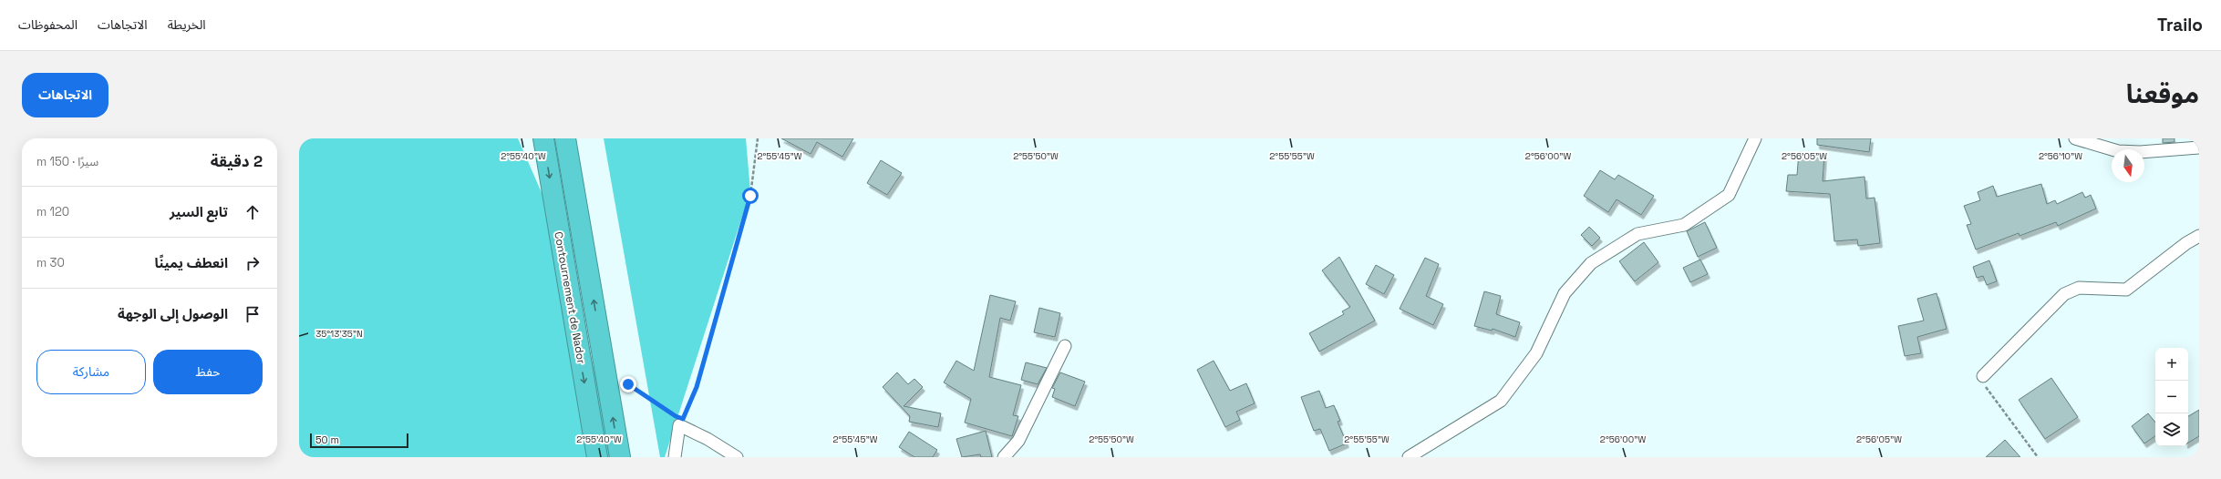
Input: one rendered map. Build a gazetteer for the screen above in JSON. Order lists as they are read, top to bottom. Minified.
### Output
{"streets":{"highway":["Contournement de Nador"]},"scale_bar":"50 m","north":"bottom","page":{"header":"Trailo","nav":["الخريطة","الاتجاهات","المحفوظات"],"title":"موقعنا","buttons":["الاتجاهات",["حفظ","مشاركة"]],"heading":["2 دقيقة","سيرًا · 150 m"],"list":[["تابع السير","120 m"],["انعطف يمينًا","30 m"],"الوصول إلى الوجهة"],"map_buttons":["+","−"],"scale":"50 m"},"coordinates":["2°55'40\"W","2°55'55\"W","2°56'10\"W","2°55'45\"W","2°55'50\"W","2°56'00\"W","2°56'05\"W","35°13'35\"N"]}
